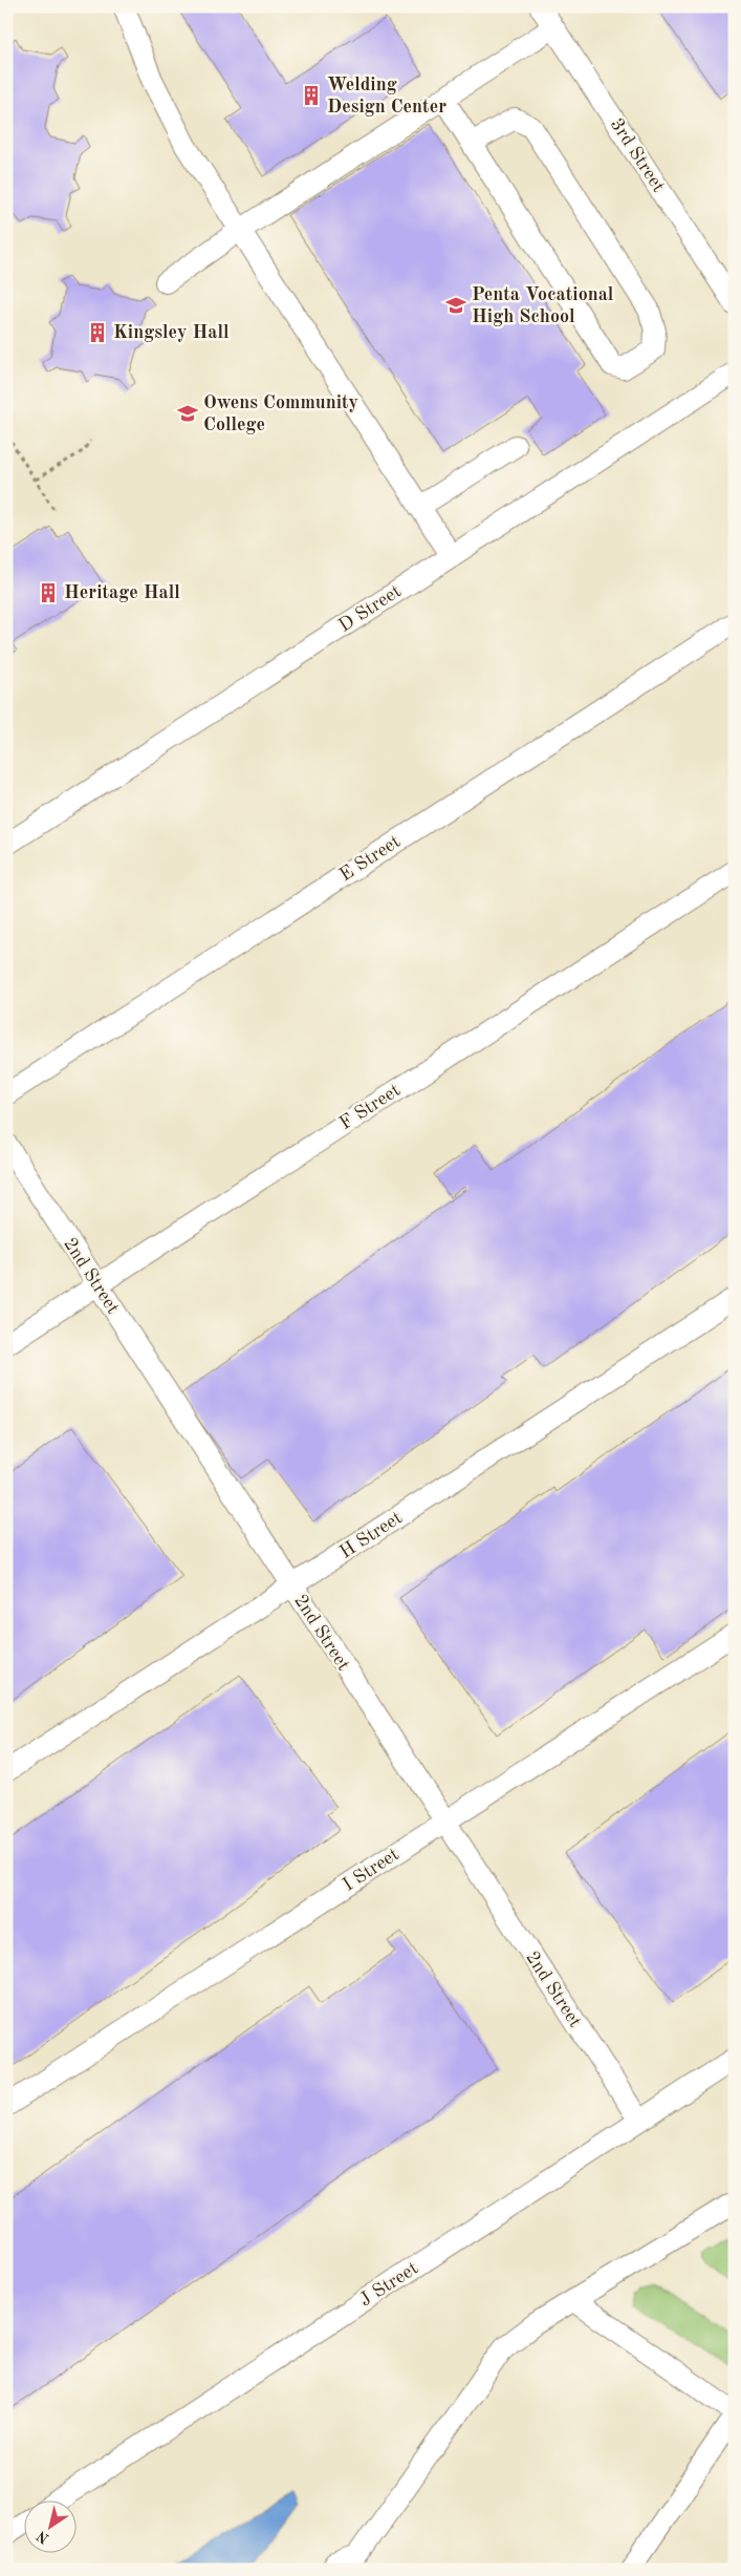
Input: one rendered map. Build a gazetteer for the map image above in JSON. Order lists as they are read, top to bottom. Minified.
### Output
{"streets":{"street":["3rd Street","D Street","E Street","F Street","2nd Street","H Street","I Street","J Street"]},"crossings":[["F Street","2nd Street"],["2nd Street","H Street"],["2nd Street","I Street"],["2nd Street","J Street"]],"places":{"building":["Welding Design Center","Kingsley Hall","Heritage Hall"],"school or university":["Penta Vocational High School","Owens Community College"]},"north":"bottom left"}
